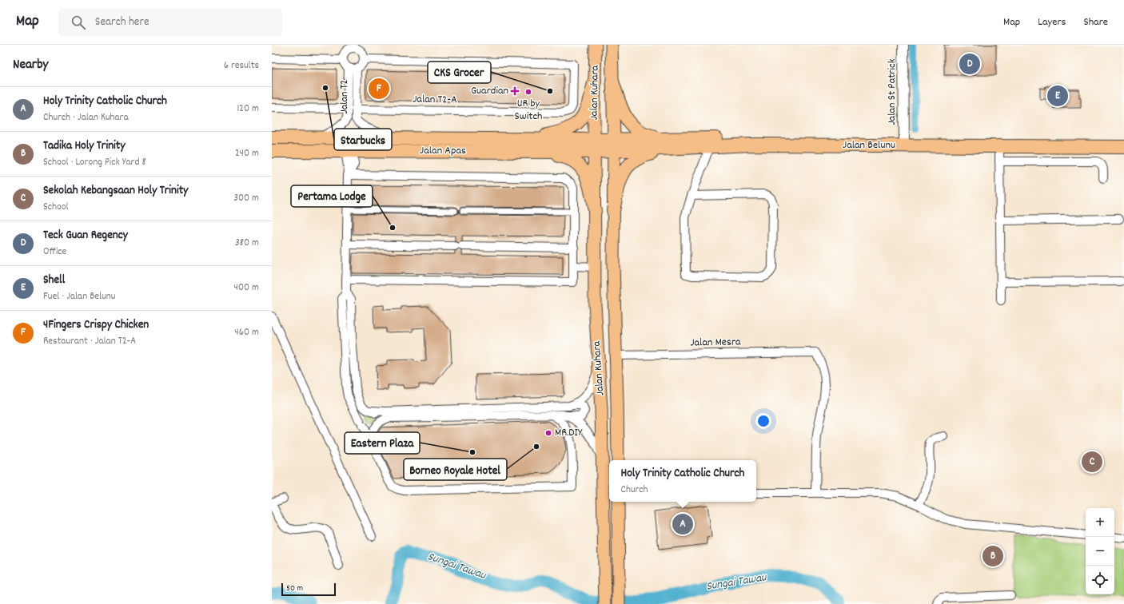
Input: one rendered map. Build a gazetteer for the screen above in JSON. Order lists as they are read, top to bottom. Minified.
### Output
{"streets":{"highway":["Jalan Belunu","Jalan Apas"],"main road":["Jalan Kuhara"],"street":["Jalan St Patrick","Jalan T2","Jalan T2-A","Jalan Mesra"]},"crossings":[["Jalan St Patrick","Jalan Belunu"],["Jalan Kuhara","Jalan Belunu"],["Jalan Kuhara","Jalan Apas"],["Jalan Kuhara","Jalan Mesra"],["Jalan T2","Jalan T2-A"],["Jalan T2","Jalan Apas"],["Jalan Belunu","Jalan Apas"]],"water":["Sungai Tawau"],"places":{"other":["Starbucks","CKS Grocer","UR by Switch","Pertama Lodge","MR.DIY","Borneo Royale Hotel","Eastern Plaza"],"health":["Guardian"]},"scale_bar":"50 m","page":{"header":"Map","search":"Search here","nav":["Map","Layers","Share"],"heading":["Nearby","6 results"],"pins":["D","F","E","C","A","B"],"list":[{"mark":"A","name":"Holy Trinity Catholic Church","note":"Church · Jalan Kuhara","value":"120 m"},{"mark":"B","name":"Tadika Holy Trinity","note":"School · Lorong Pick Yard 8","value":"240 m"},{"mark":"C","name":"Sekolah Kebangsaan Holy Trinity","note":"School","value":"300 m"},{"mark":"D","name":"Teck Guan Regency","note":"Office","value":"380 m"},{"mark":"E","name":"Shell","note":"Fuel · Jalan Belunu","value":"400 m"},{"mark":"F","name":"4Fingers Crispy Chicken","note":"Restaurant · Jalan T2-A","value":"460 m"}],"popup":["Holy Trinity Catholic Church","Church"],"map_buttons":["+","−"],"scale":"50 m"}}
